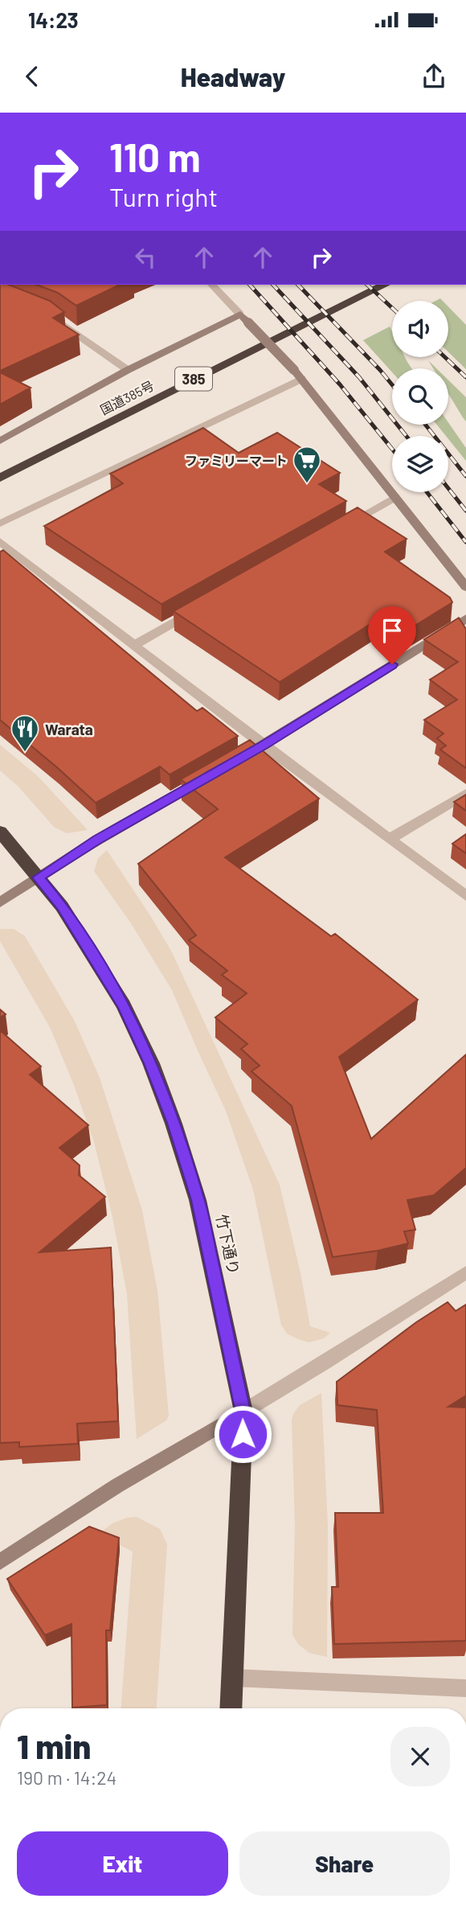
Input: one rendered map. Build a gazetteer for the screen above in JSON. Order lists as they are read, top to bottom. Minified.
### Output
{"streets":{"highway":["385","国道385号","竹下通り"]},"places":{"supermarket":["ファミリーマート"],"restaurant":["Warata"]},"page":{"status":"14:23","header":"Headway","turn":["110 m","Turn right"],"heading":["1 min","190 m · 14:24"],"buttons":["Exit","Share"]}}
